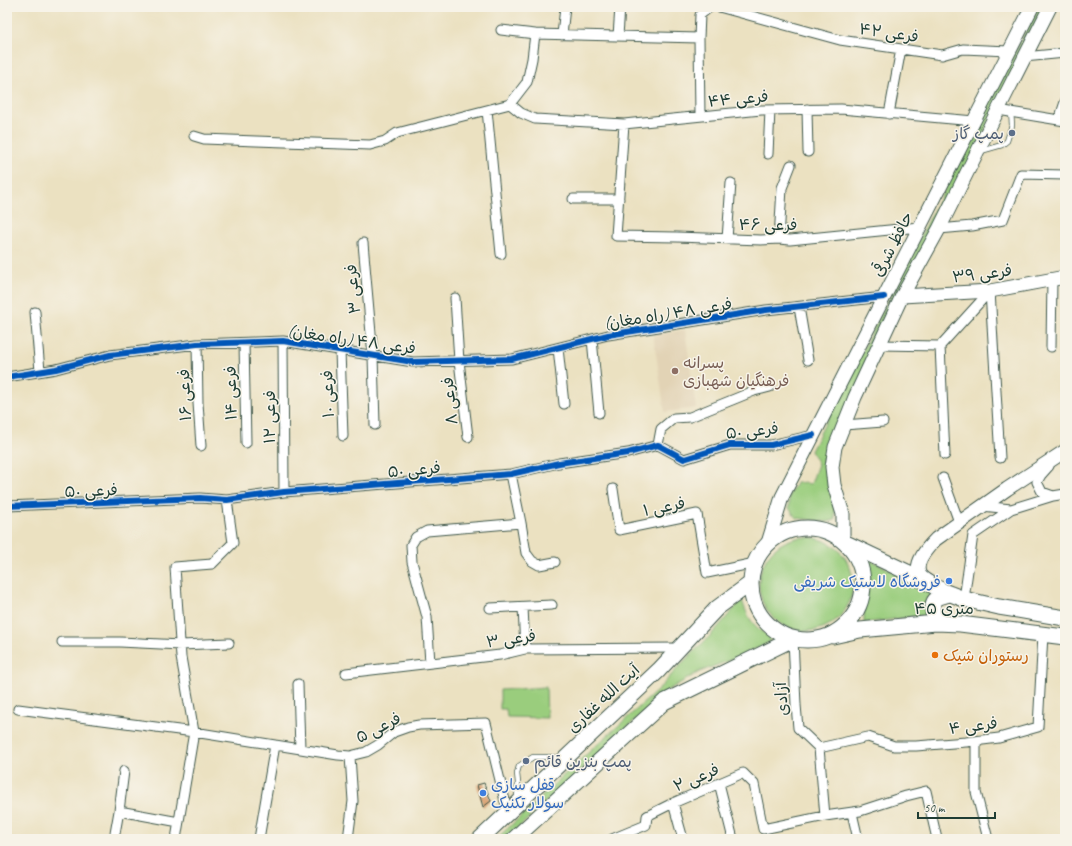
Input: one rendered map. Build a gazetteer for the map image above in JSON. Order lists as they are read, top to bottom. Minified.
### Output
{"streets":{"main road":["حافظ شرقی","فرعی ۳۹","۴۵ متری","آیت الله غفاری"],"street":["فرعی ۴۲","فرعی ۴۴","فرعی ۴۶","فرعی ۳","فرعی ۴۸ (راه مغان)","فرعی ۱۴","فرعی ۱۰","فرعی ۱۶","فرعی ۸","فرعی ۱۲","فرعی ۵۰","فرعی ۱","آزادی","فرعی ۴","فرعی ۵","فرعی ۲"]},"crossings":[["فرعی ۴۲","حافظ شرقی"],["فرعی ۴۴","حافظ شرقی"],["فرعی ۴۶","حافظ شرقی"],["حافظ شرقی","فرعی ۳۹"],["حافظ شرقی","فرعی ۴۸ (راه مغان)"],["حافظ شرقی","فرعی ۵۰"],["حافظ شرقی","فرعی ۱"],["حافظ شرقی","۴۵ متری"],["حافظ شرقی","آیت الله غفاری"],["حافظ شرقی","آزادی"],["فرعی ۳","فرعی ۴۸ (راه مغان)"],["فرعی ۳","آیت الله غفاری"],["فرعی ۴۸ (راه مغان)","فرعی ۱۴"],["فرعی ۴۸ (راه مغان)","فرعی ۱۰"],["فرعی ۴۸ (راه مغان)","فرعی ۱۶"],["فرعی ۴۸ (راه مغان)","فرعی ۸"],["فرعی ۴۸ (راه مغان)","فرعی ۱۲"],["فرعی ۱۲","فرعی ۵۰"],["فرعی ۱","۴۵ متری"],["فرعی ۱","آیت الله غفاری"],["فرعی ۱","آزادی"],["۴۵ متری","آیت الله غفاری"],["۴۵ متری","آزادی"],["۴۵ متری","فرعی ۴"],["آیت الله غفاری","آزادی"],["آیت الله غفاری","فرعی ۵"],["آزادی","فرعی ۴"]],"places":["پمپ گاز","پسرانه فرهنگیان شهبازی","فروشگاه لاستیک شریفی","رستوران شیک","پمپ بنزین قائم","قفل سازی سولار تکنیک"],"scale_bar":"50 m"}
